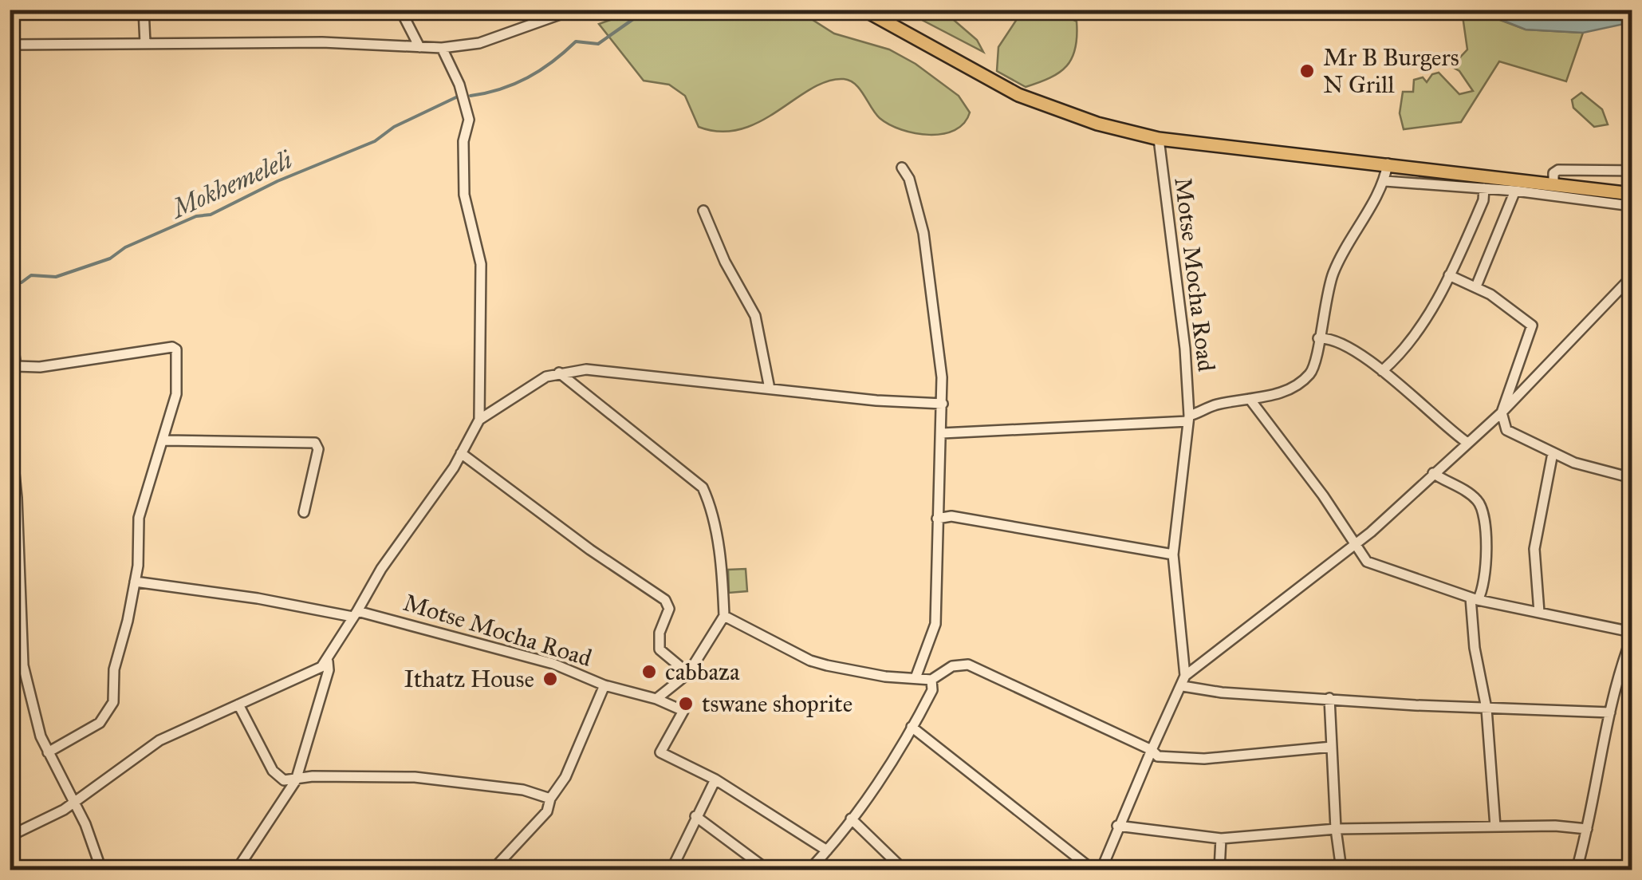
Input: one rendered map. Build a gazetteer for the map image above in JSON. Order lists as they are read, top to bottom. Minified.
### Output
{"streets":{"street":["Motse Mocha Road"]},"water":["Mokhemeleli"],"places":["Mr B Burgers N Grill","cabbaza","Ithatz House","tswane shoprite"]}
